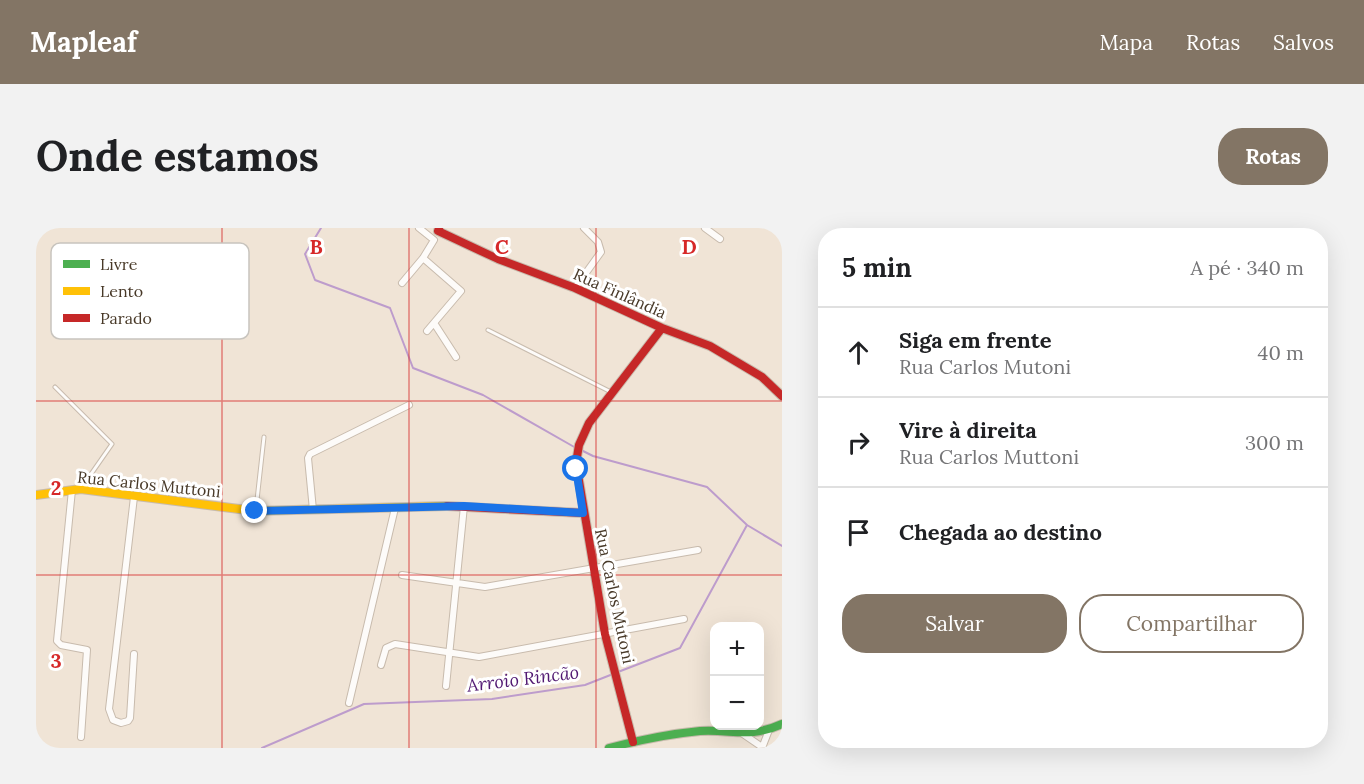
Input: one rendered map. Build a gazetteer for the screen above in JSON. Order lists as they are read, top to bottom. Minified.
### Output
{"streets":{"street":["Rua Finlândia","Rua Carlos Muttoni","Rua Carlos Mutoni"]},"crossings":[["Rua Finlândia","Rua Carlos Mutoni"],["Rua Carlos Muttoni","Rua Carlos Mutoni"]],"water":["Arroio Rincão"],"legend":["Livre","Lento","Parado"],"page":{"header":"Mapleaf","nav":["Mapa","Rotas","Salvos"],"buttons":["Rotas",["Salvar","Compartilhar"]],"title":"Onde estamos","heading":["5 min","A pé · 340 m"],"list":[["Siga em frente","Rua Carlos Mutoni","40 m"],["Vire à direita","Rua Carlos Muttoni","300 m"],"Chegada ao destino"],"map_buttons":["+","−"]},"grid":{"columns":["B","C","D"],"rows":["2","3"]}}
